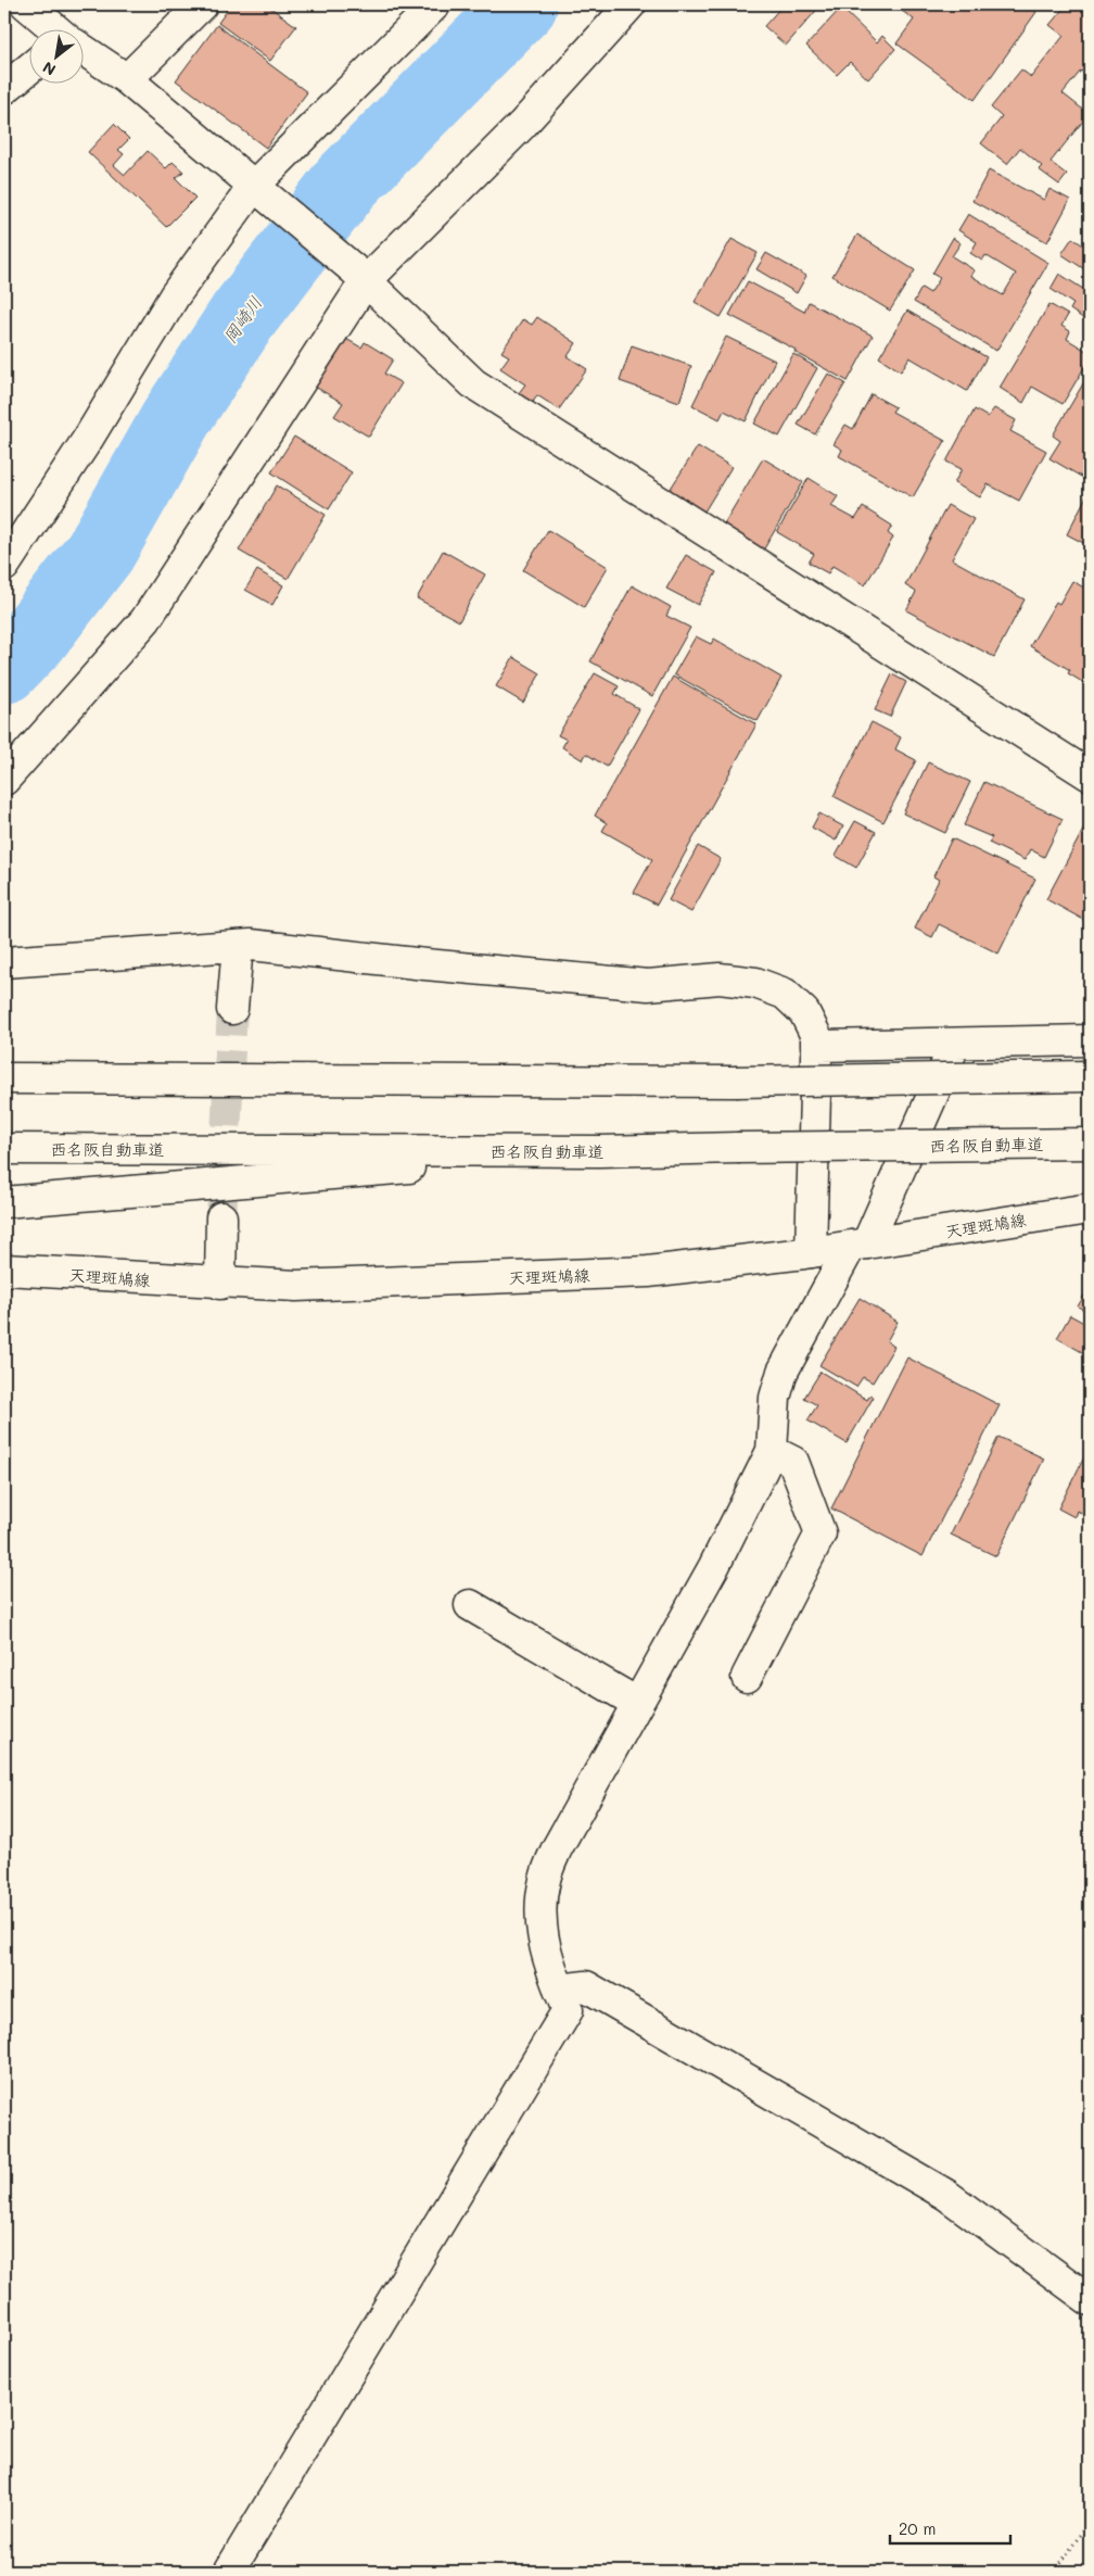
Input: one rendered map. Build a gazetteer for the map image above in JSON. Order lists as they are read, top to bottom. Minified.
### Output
{"streets":{"main road":["西名阪自動車道","天理斑鳩線"]},"water":["岡崎川"],"scale_bar":"20 m","north":"bottom left"}
